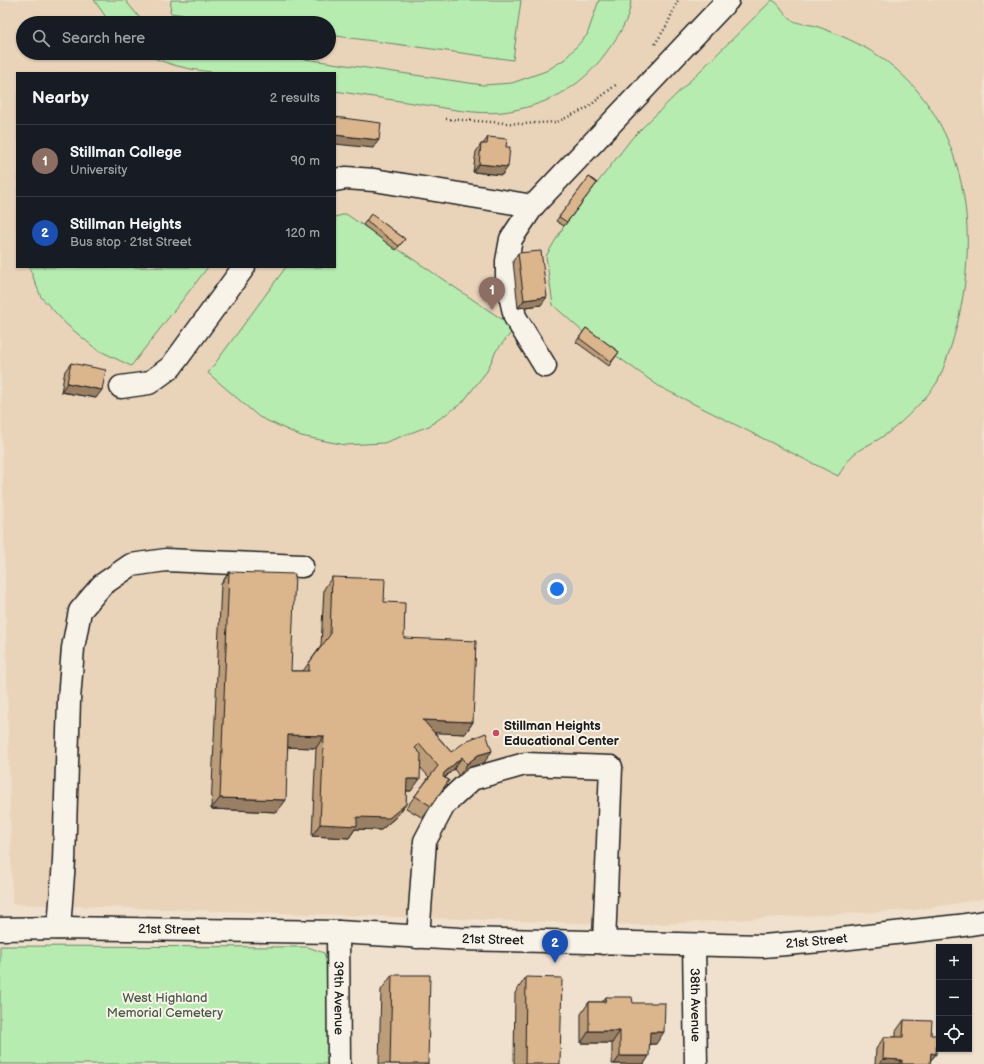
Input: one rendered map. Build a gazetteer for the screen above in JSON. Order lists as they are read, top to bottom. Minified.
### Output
{"streets":{"street":["21st Street","39th Avenue","38th Avenue"]},"crossings":[["21st Street","39th Avenue"],["21st Street","38th Avenue"]],"parks":["West Highland Memorial Cemetery"],"places":["Stillman Heights Educational Center"],"page":{"search":"Search here","heading":["Nearby","2 results"],"list":[{"mark":"1","name":"Stillman College","note":"University","value":"90 m"},{"mark":"2","name":"Stillman Heights","note":"Bus stop · 21st Street","value":"120 m"}],"pins":["1","2"],"map_buttons":["+","−"]}}
